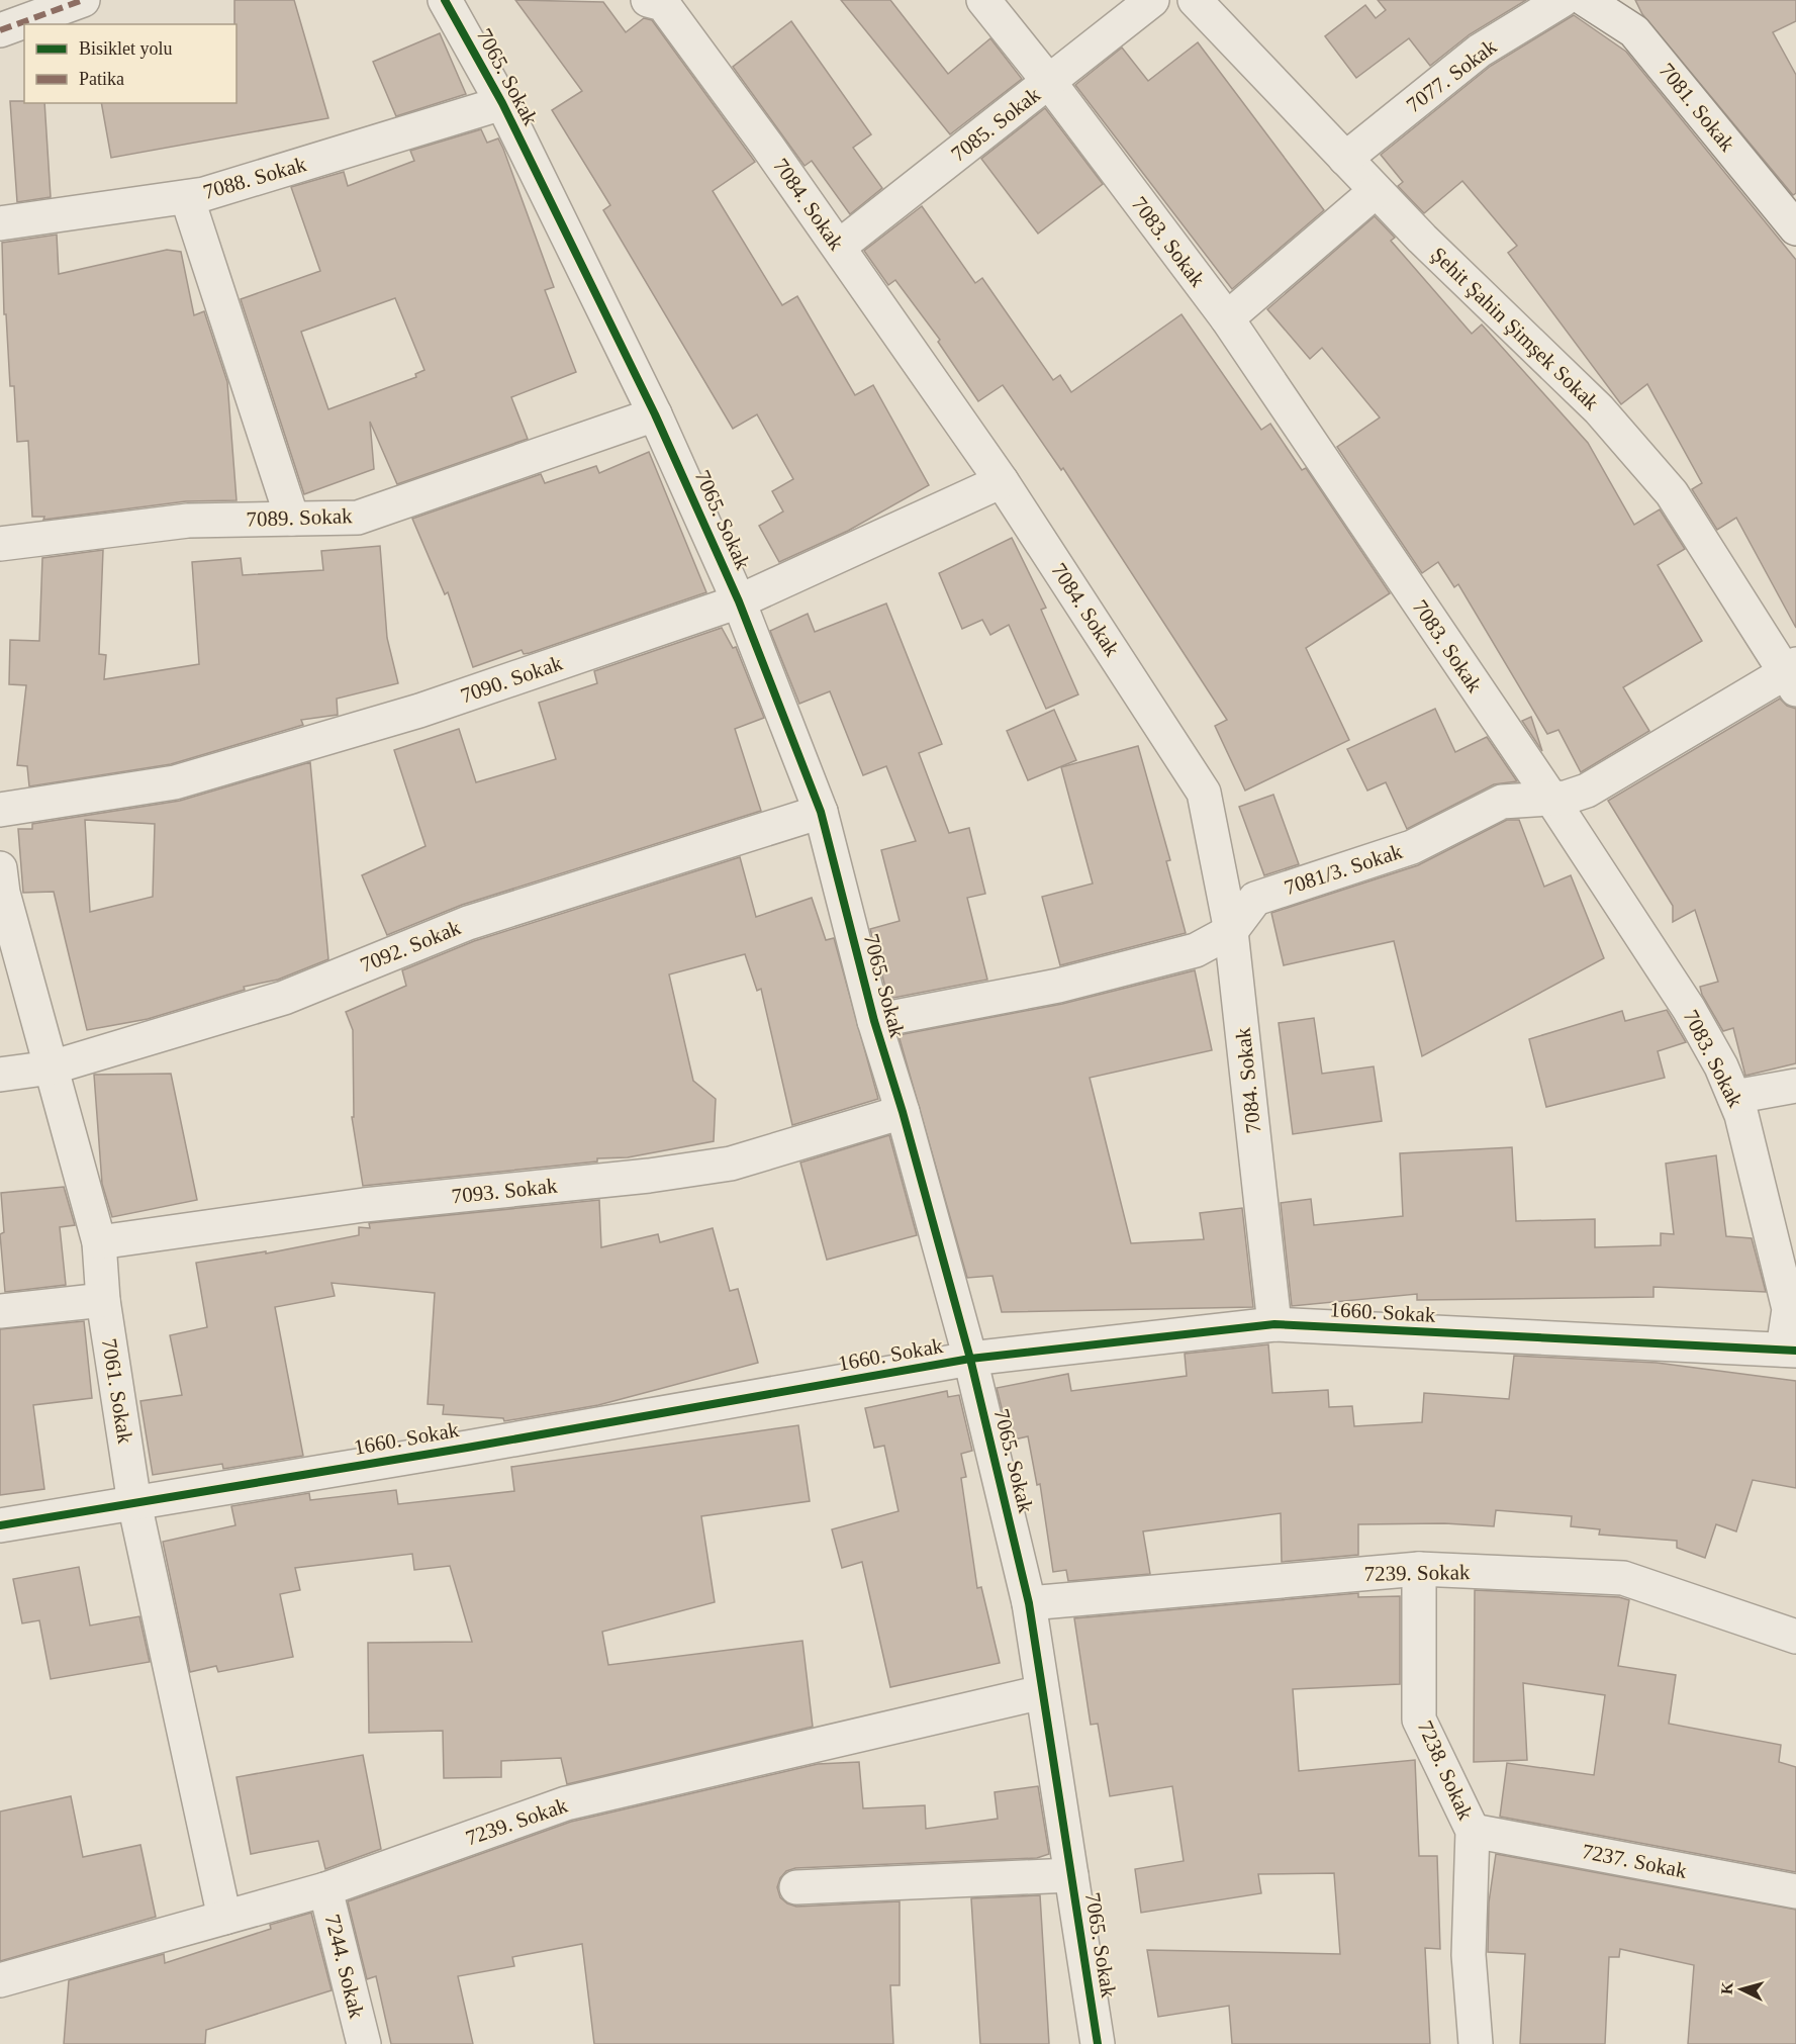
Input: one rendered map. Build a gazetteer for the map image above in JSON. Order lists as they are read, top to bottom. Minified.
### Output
{"streets":{"street":["7077. Sokak","7065. Sokak","7081. Sokak","7085. Sokak","7088. Sokak","7084. Sokak","7083. Sokak","Şehit Şahin Şimşek Sokak","7089. Sokak","7090. Sokak","7081/3. Sokak","7092. Sokak","7093. Sokak","1660. Sokak","7061. Sokak","7239. Sokak","7238. Sokak","7237. Sokak","7244. Sokak"]},"crossings":[["7077. Sokak","Şehit Şahin Şimşek Sokak"],["7065. Sokak","7088. Sokak"],["7065. Sokak","7089. Sokak"],["7065. Sokak","7090. Sokak"],["7065. Sokak","7081/3. Sokak"],["7065. Sokak","7092. Sokak"],["7065. Sokak","7093. Sokak"],["7065. Sokak","1660. Sokak"],["7065. Sokak","7239. Sokak"],["7085. Sokak","7084. Sokak"],["7085. Sokak","7083. Sokak"],["7084. Sokak","7090. Sokak"],["7084. Sokak","7081/3. Sokak"],["7084. Sokak","1660. Sokak"],["7083. Sokak","7081/3. Sokak"],["7083. Sokak","1660. Sokak"],["Şehit Şahin Şimşek Sokak","7081/3. Sokak"],["7092. Sokak","7061. Sokak"],["7093. Sokak","7061. Sokak"],["1660. Sokak","7061. Sokak"],["7061. Sokak","7239. Sokak"],["7239. Sokak","7238. Sokak"],["7239. Sokak","7244. Sokak"],["7238. Sokak","7237. Sokak"]],"legend":["Bisiklet yolu","Patika"],"north":"left"}
